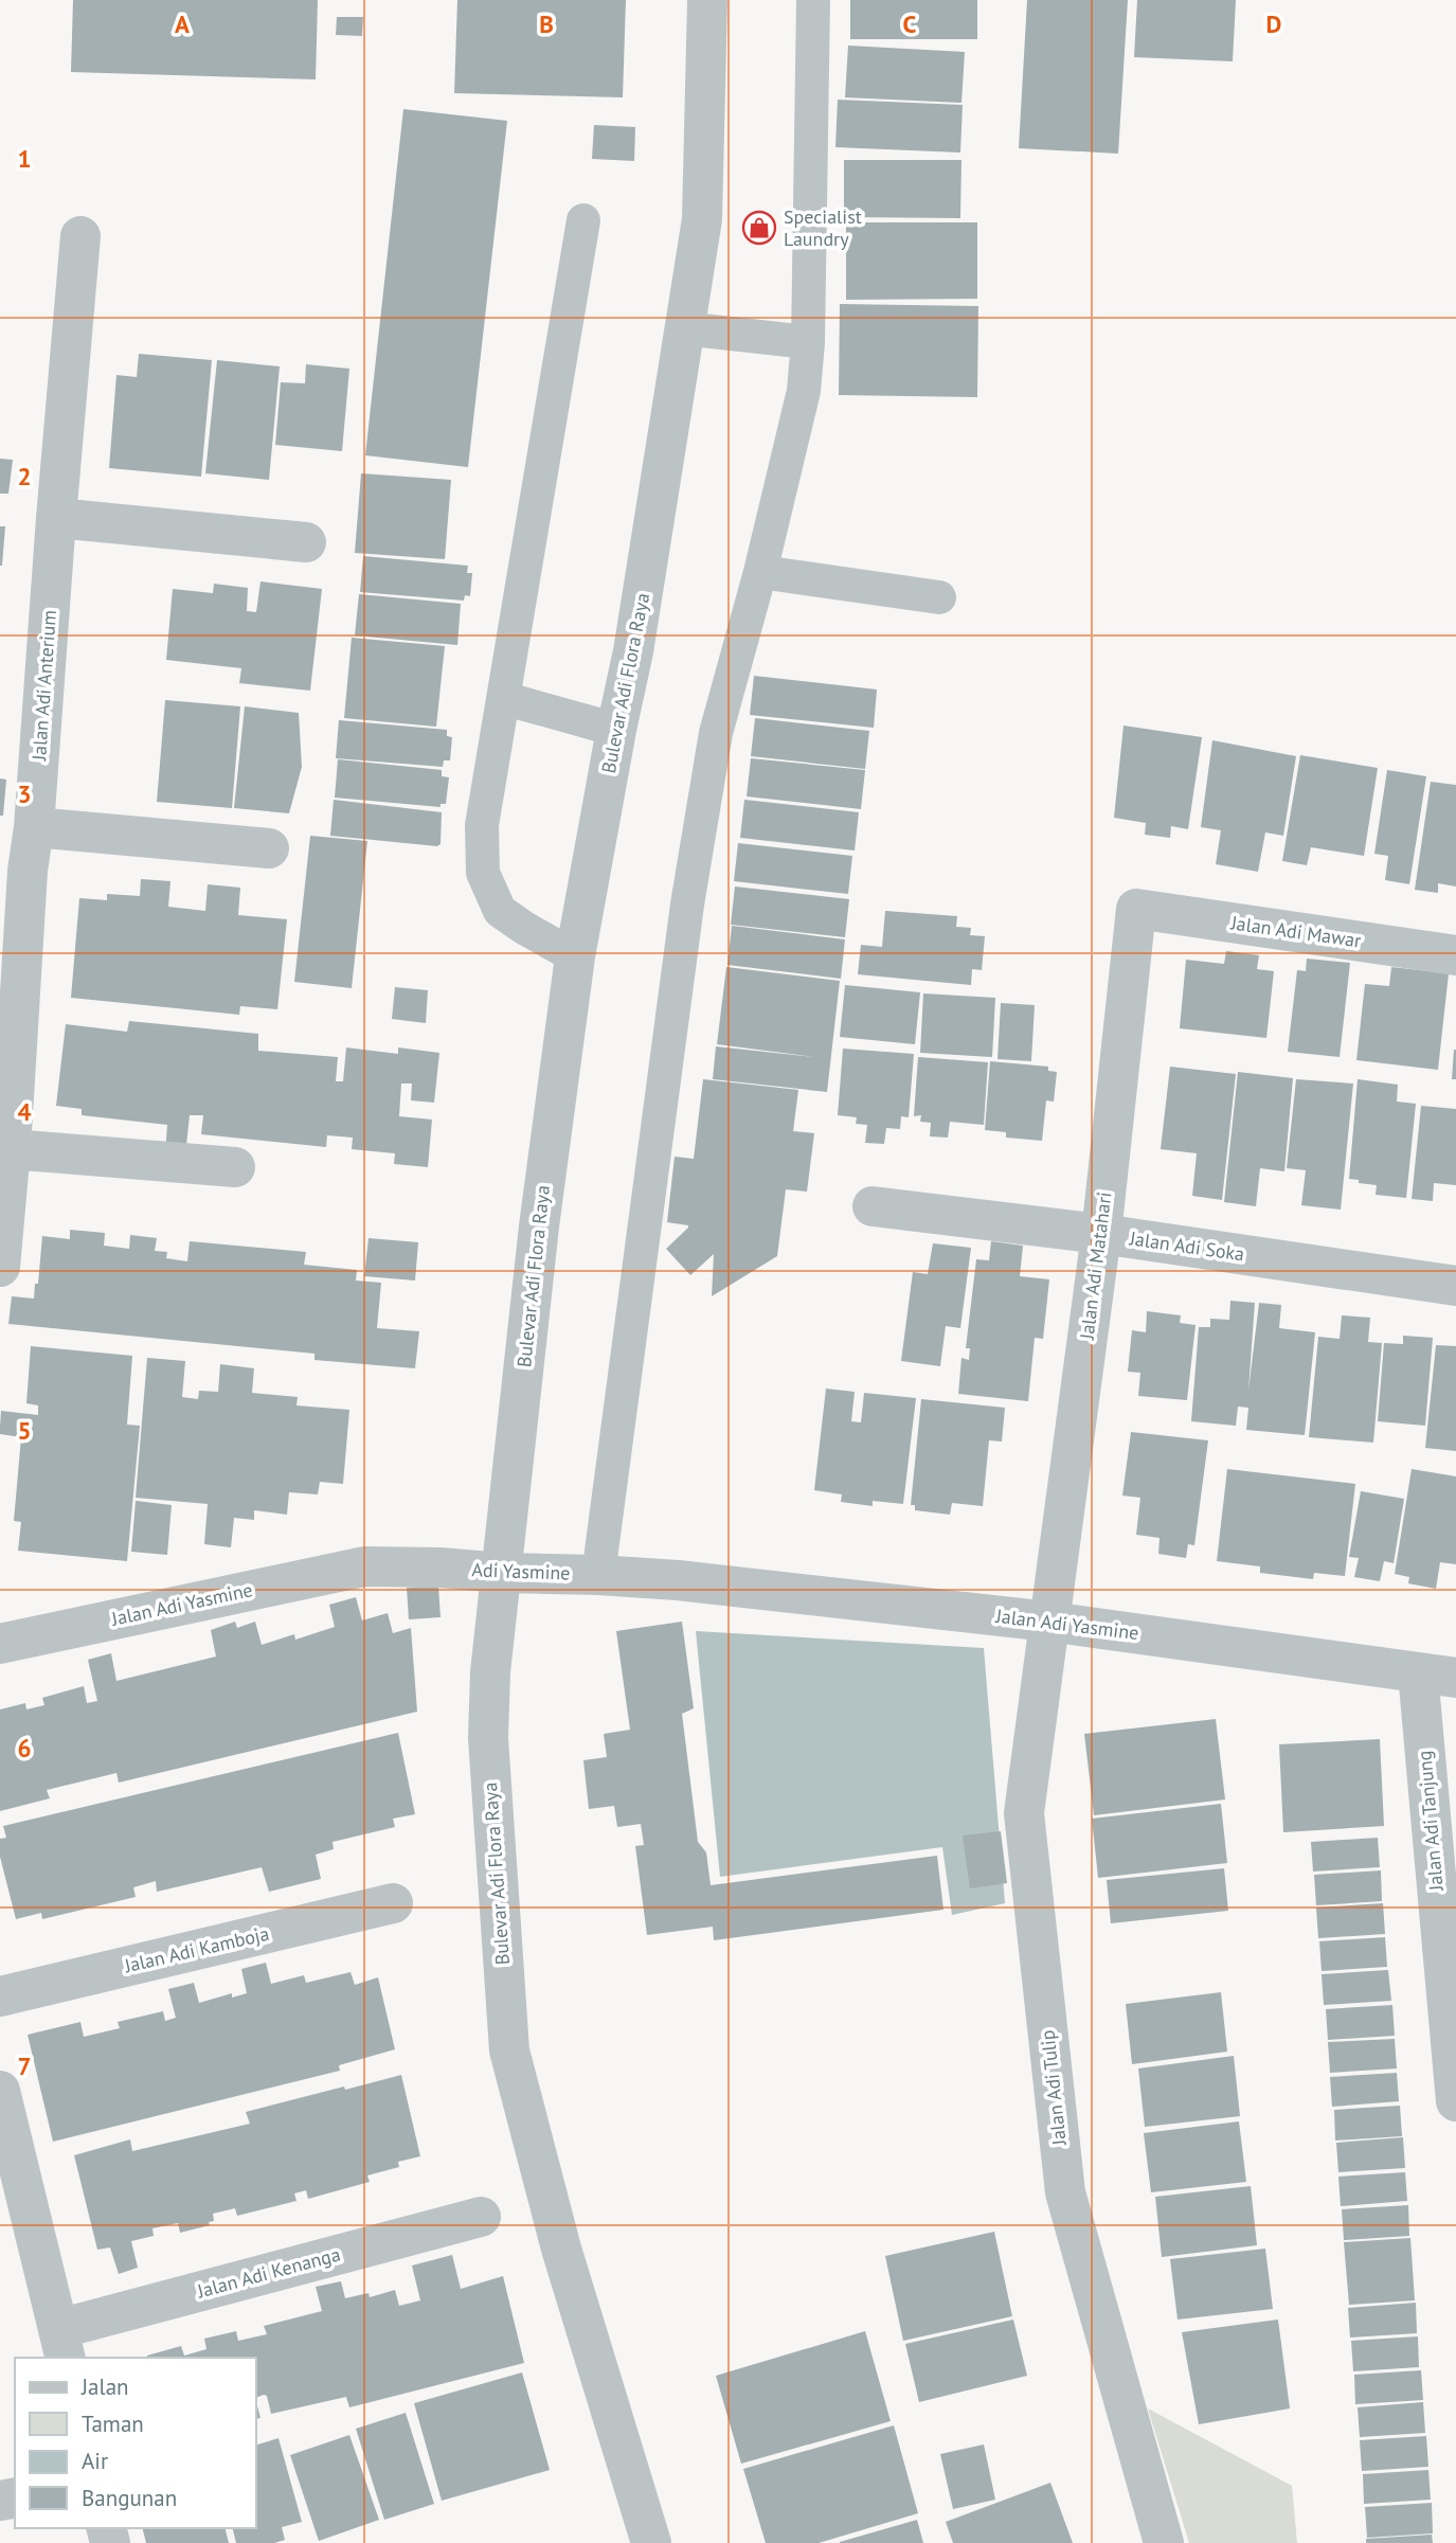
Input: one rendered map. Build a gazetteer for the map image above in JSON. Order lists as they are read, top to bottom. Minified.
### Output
{"streets":{"street":["Bulevar Adi Flora Raya","Jalan Adi Anterium","Jalan Adi Mawar","Jalan Adi Soka","Jalan Adi Matahari","Adi Yasmine","Jalan Adi Yasmine","Jalan Adi Tanjung","Jalan Adi Kamboja","Jalan Adi Tulip","Jalan Adi Kenanga"]},"crossings":[["Bulevar Adi Flora Raya","Adi Yasmine"],["Jalan Adi Mawar","Jalan Adi Matahari"],["Jalan Adi Soka","Jalan Adi Matahari"],["Jalan Adi Matahari","Jalan Adi Yasmine"],["Jalan Adi Matahari","Jalan Adi Tulip"],["Adi Yasmine","Jalan Adi Yasmine"],["Jalan Adi Yasmine","Jalan Adi Tanjung"],["Jalan Adi Yasmine","Jalan Adi Tulip"]],"places":{"shop":["Specialist Laundry"]},"legend":["Jalan","Taman","Air","Bangunan"],"grid":{"columns":["A","B","C","D"],"rows":["1","2","3","4","5","6","7"]}}
